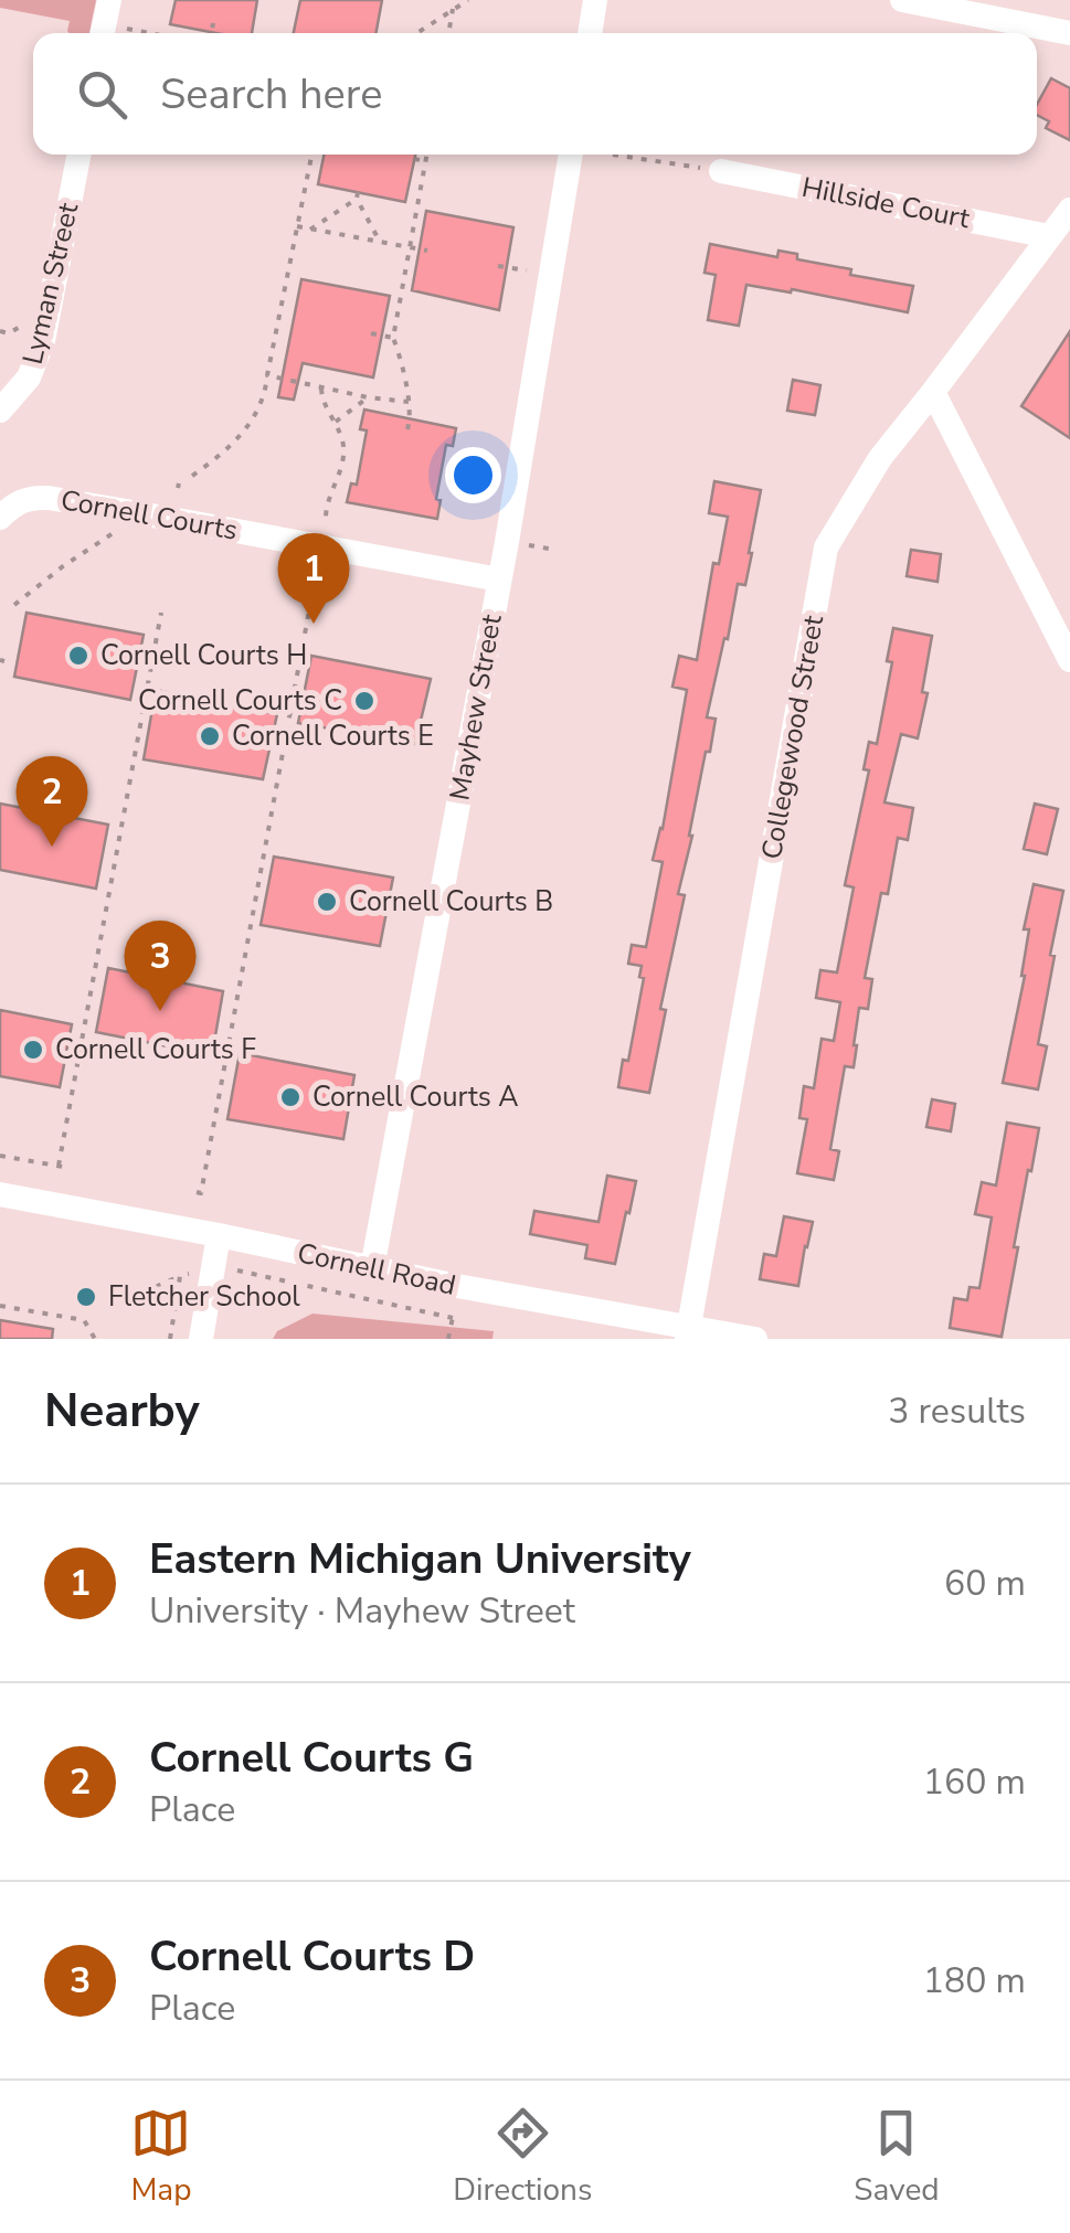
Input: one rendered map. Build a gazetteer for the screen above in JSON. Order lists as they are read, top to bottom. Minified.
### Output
{"streets":{"street":["Hillside Court","Lyman Street","Cornell Courts","Mayhew Street","Collegewood Street","Cornell Road"]},"crossings":[["Hillside Court","Collegewood Street"],["Cornell Courts","Mayhew Street"],["Mayhew Street","Cornell Road"],["Collegewood Street","Cornell Road"]],"places":["Cornell Courts H","Cornell Courts C","Cornell Courts E","Cornell Courts B","Cornell Courts F","Cornell Courts A","Fletcher School"],"page":{"search":"Search here","pins":["1","2","3"],"heading":["Nearby","3 results"],"list":[{"mark":"1","name":"Eastern Michigan University","note":"University · Mayhew Street","value":"60 m"},{"mark":"2","name":"Cornell Courts G","note":"Place","value":"160 m"},{"mark":"3","name":"Cornell Courts D","note":"Place","value":"180 m"}],"nav":["Map","Directions","Saved"]}}
